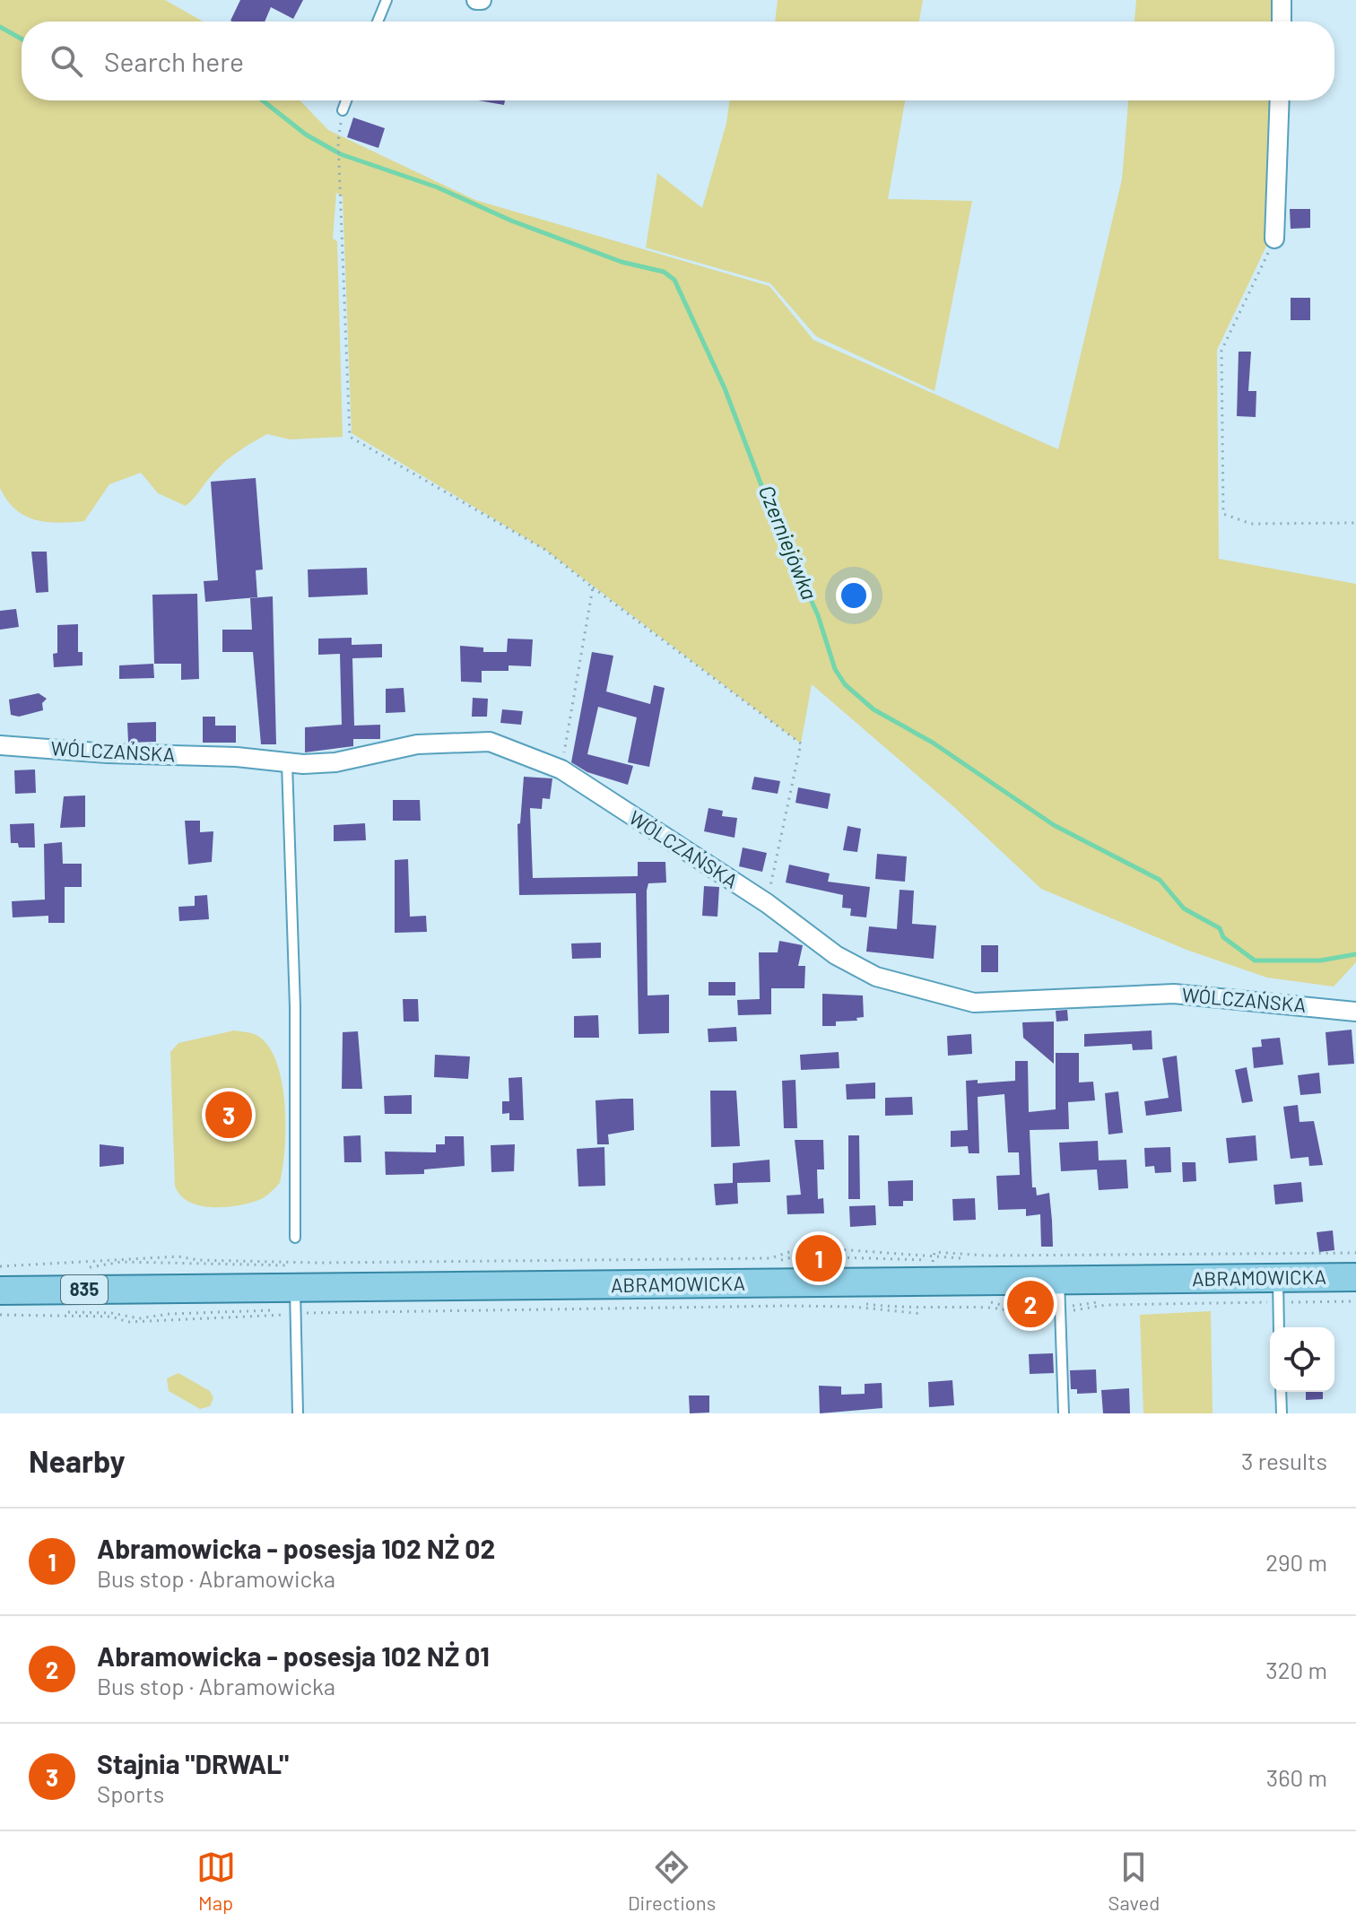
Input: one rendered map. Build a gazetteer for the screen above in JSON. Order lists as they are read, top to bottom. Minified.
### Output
{"streets":{"main road":["ABRAMOWICKA","835"],"street":["WÓLCZAŃSKA"]},"water":["Czerniejówka"],"page":{"search":"Search here","pins":["3","1","2"],"heading":["Nearby","3 results"],"list":[{"mark":"1","name":"Abramowicka - posesja 102 NŻ 02","note":"Bus stop · Abramowicka","value":"290 m"},{"mark":"2","name":"Abramowicka - posesja 102 NŻ 01","note":"Bus stop · Abramowicka","value":"320 m"},{"mark":"3","name":"Stajnia \"DRWAL\"","note":"Sports","value":"360 m"}],"nav":["Map","Directions","Saved"]}}
